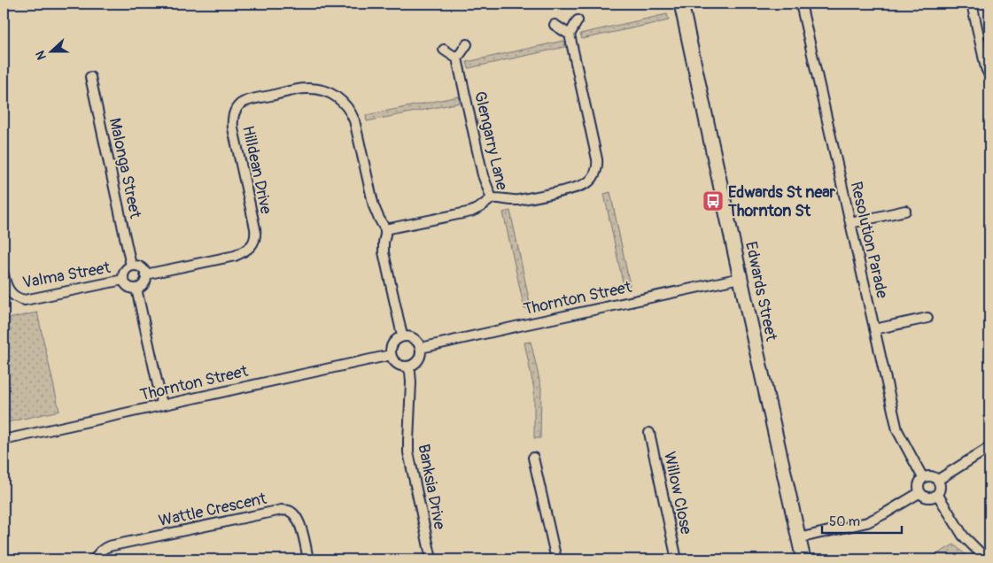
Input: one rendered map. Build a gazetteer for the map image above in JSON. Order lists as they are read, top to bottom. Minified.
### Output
{"streets":{"main road":["Edwards Street"],"street":["Glengarry Lane","Malonga Street","Hilldean Drive","Resolution Parade","Valma Street","Thornton Street","Banksia Drive","Willow Close","Wattle Crescent"]},"crossings":[["Glengarry Lane","Hilldean Drive"],["Malonga Street","Hilldean Drive"],["Malonga Street","Valma Street"],["Hilldean Drive","Valma Street"],["Edwards Street","Thornton Street"],["Thornton Street","Banksia Drive"]],"places":{"bus stop":["Edwards St near Thornton St"]},"scale_bar":"50 m","north":"left"}
